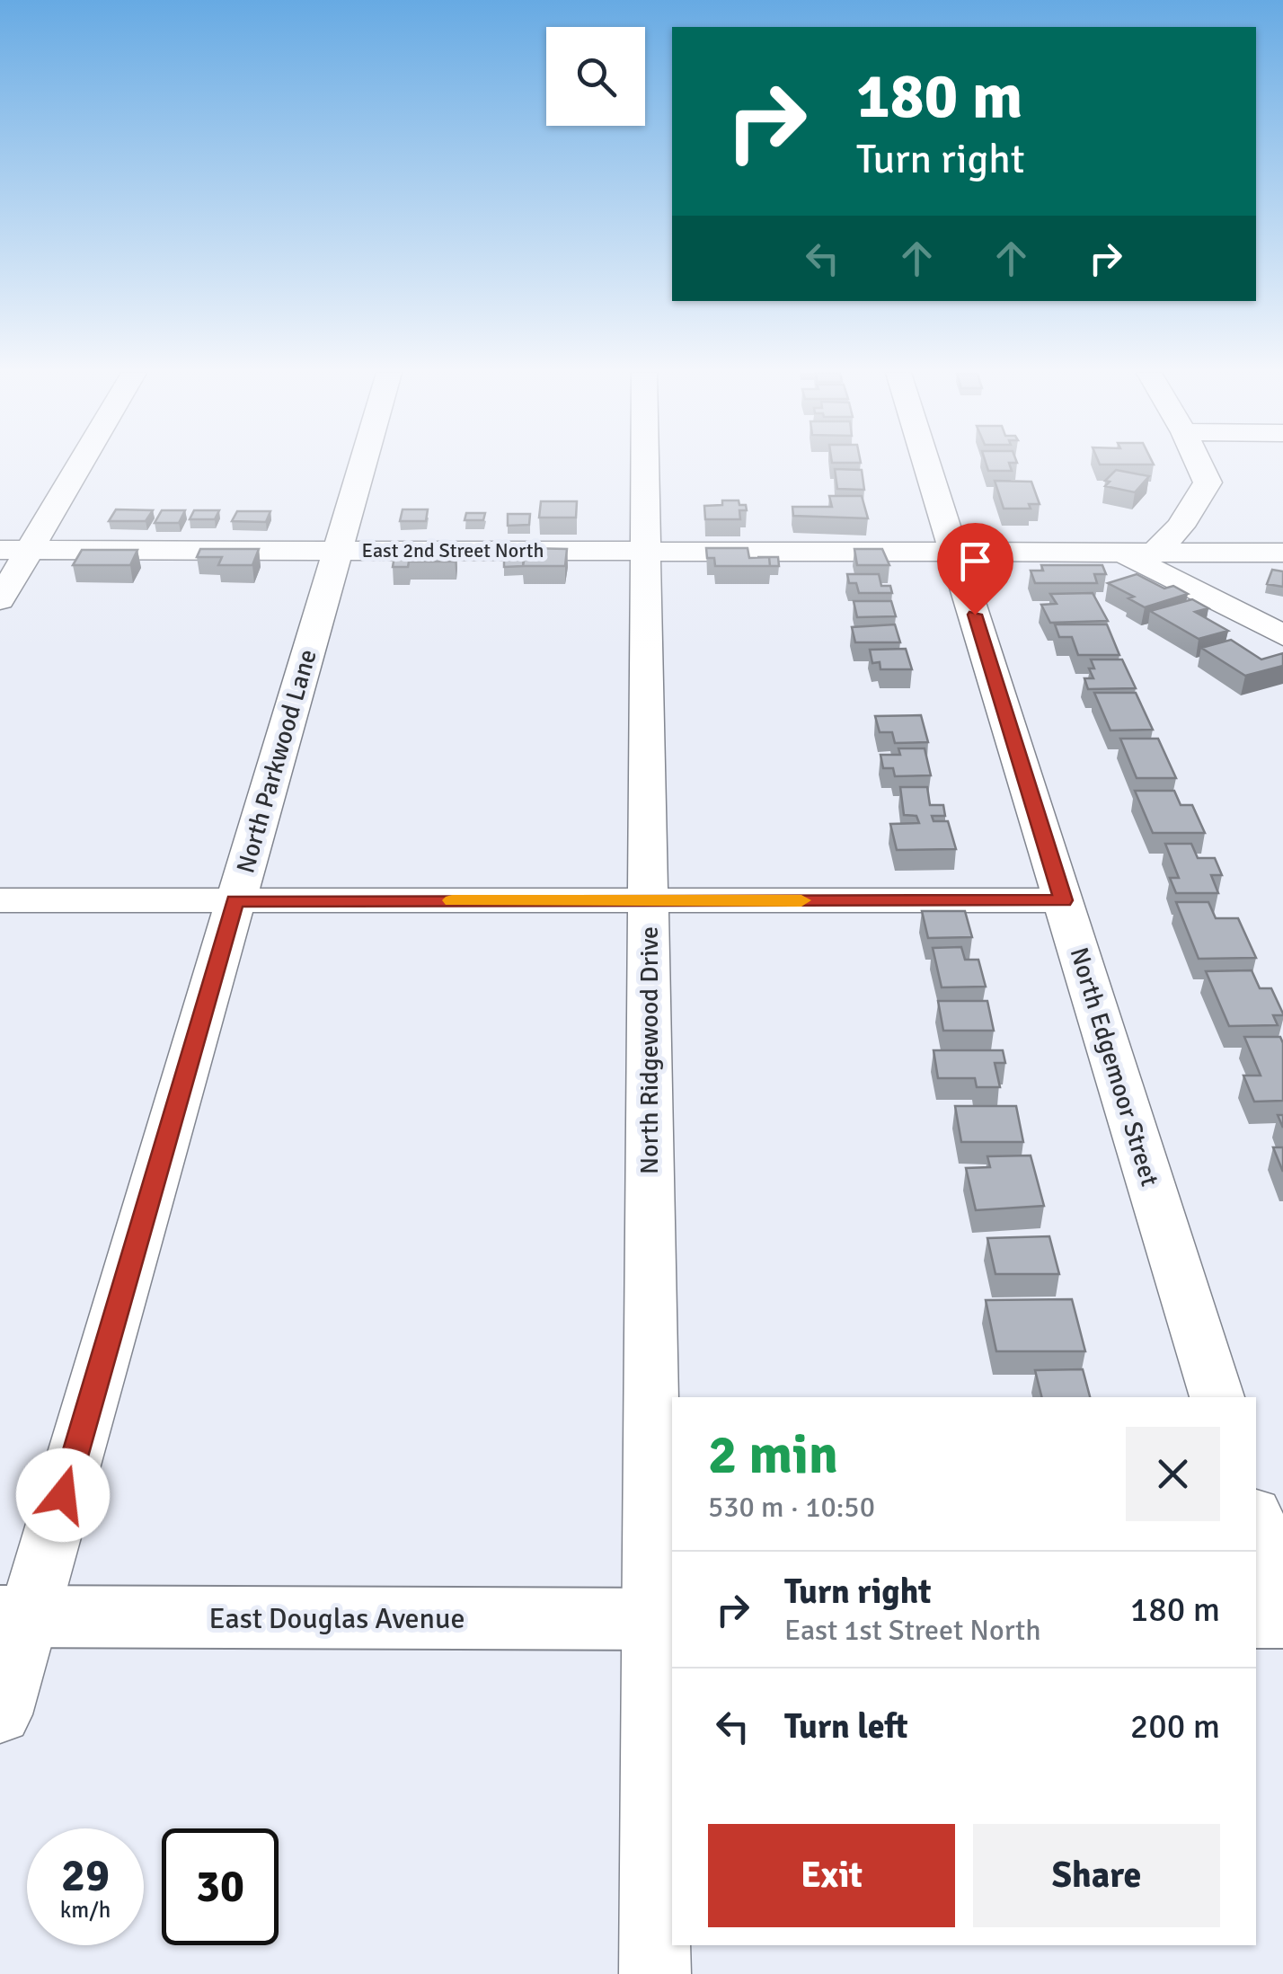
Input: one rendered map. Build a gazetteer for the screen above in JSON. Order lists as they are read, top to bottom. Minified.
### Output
{"streets":{"main road":["East Douglas Avenue"],"street":["East 2nd Street North","North Parkwood Lane","North Ridgewood Drive","North Edgemoor Street"]},"crossings":[["East 2nd Street North","North Parkwood Lane"],["East 2nd Street North","North Ridgewood Drive"],["East 2nd Street North","North Edgemoor Street"],["North Parkwood Lane","East Douglas Avenue"],["North Ridgewood Drive","East Douglas Avenue"]],"page":{"turn":["180 m","Turn right"],"heading":["2 min","530 m · 10:50"],"list":[{"name":"Turn right","note":"East 1st Street North","value":"180 m"},{"name":"Turn left","value":"200 m"}],"buttons":["Exit","Share"],"speed":"29 km/h","limit":"30"}}
